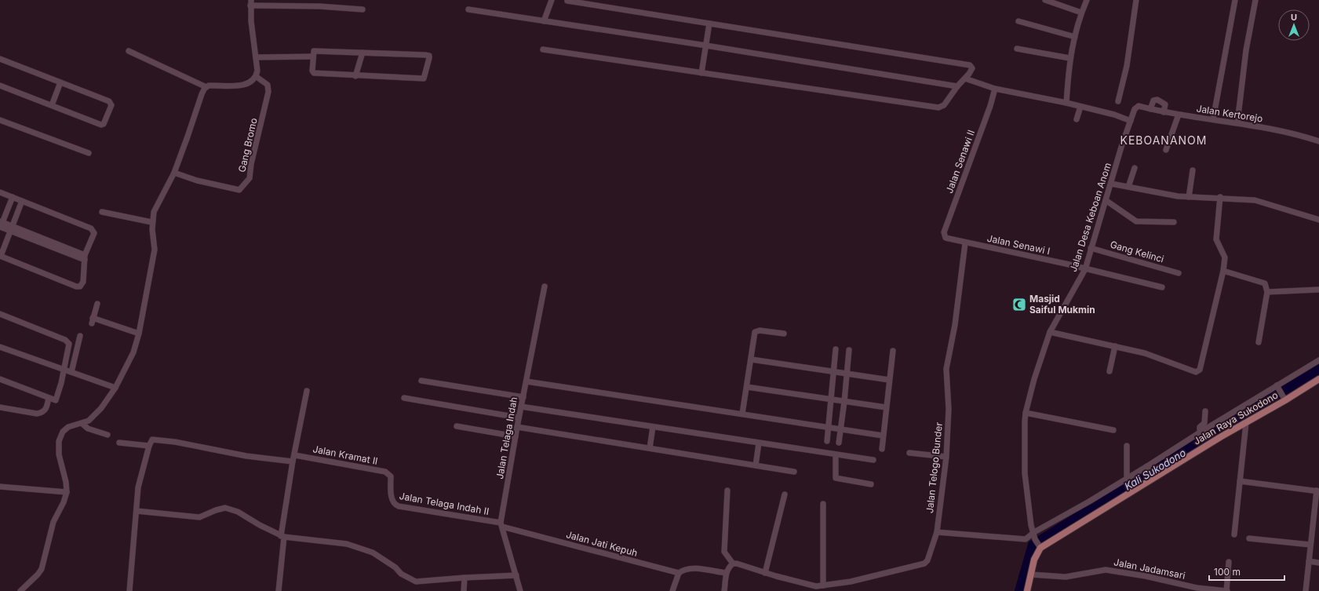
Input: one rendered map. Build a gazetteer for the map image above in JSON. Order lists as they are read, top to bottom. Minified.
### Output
{"streets":{"main road":["Jalan Raya Sukodono"],"street":["Jalan Kertorejo","Gang Bromo","Jalan Senawi II","Jalan Desa Keboan Anom","Jalan Senawi I","Gang Kelinci","Jalan Telaga Indah","Jalan Kramat II","Jalan Telogo Bunder","Jalan Telaga Indah II","Jalan Jati Kepuh","Jalan Jadamsari"]},"crossings":[["Jalan Kertorejo","Jalan Desa Keboan Anom"],["Jalan Senawi II","Jalan Senawi I"],["Jalan Desa Keboan Anom","Jalan Senawi I"],["Jalan Desa Keboan Anom","Gang Kelinci"],["Jalan Desa Keboan Anom","Jalan Raya Sukodono"],["Jalan Senawi I","Jalan Telogo Bunder"],["Jalan Telaga Indah","Jalan Telaga Indah II"],["Jalan Telaga Indah","Jalan Jati Kepuh"],["Jalan Kramat II","Jalan Telaga Indah II"],["Jalan Telaga Indah II","Jalan Jati Kepuh"]],"districts":["KEBOANANOM"],"water":["Kali Sukodono"],"places":{"mosque":["Masjid Saiful Mukmin"]},"scale_bar":"100 m","north":"top"}
